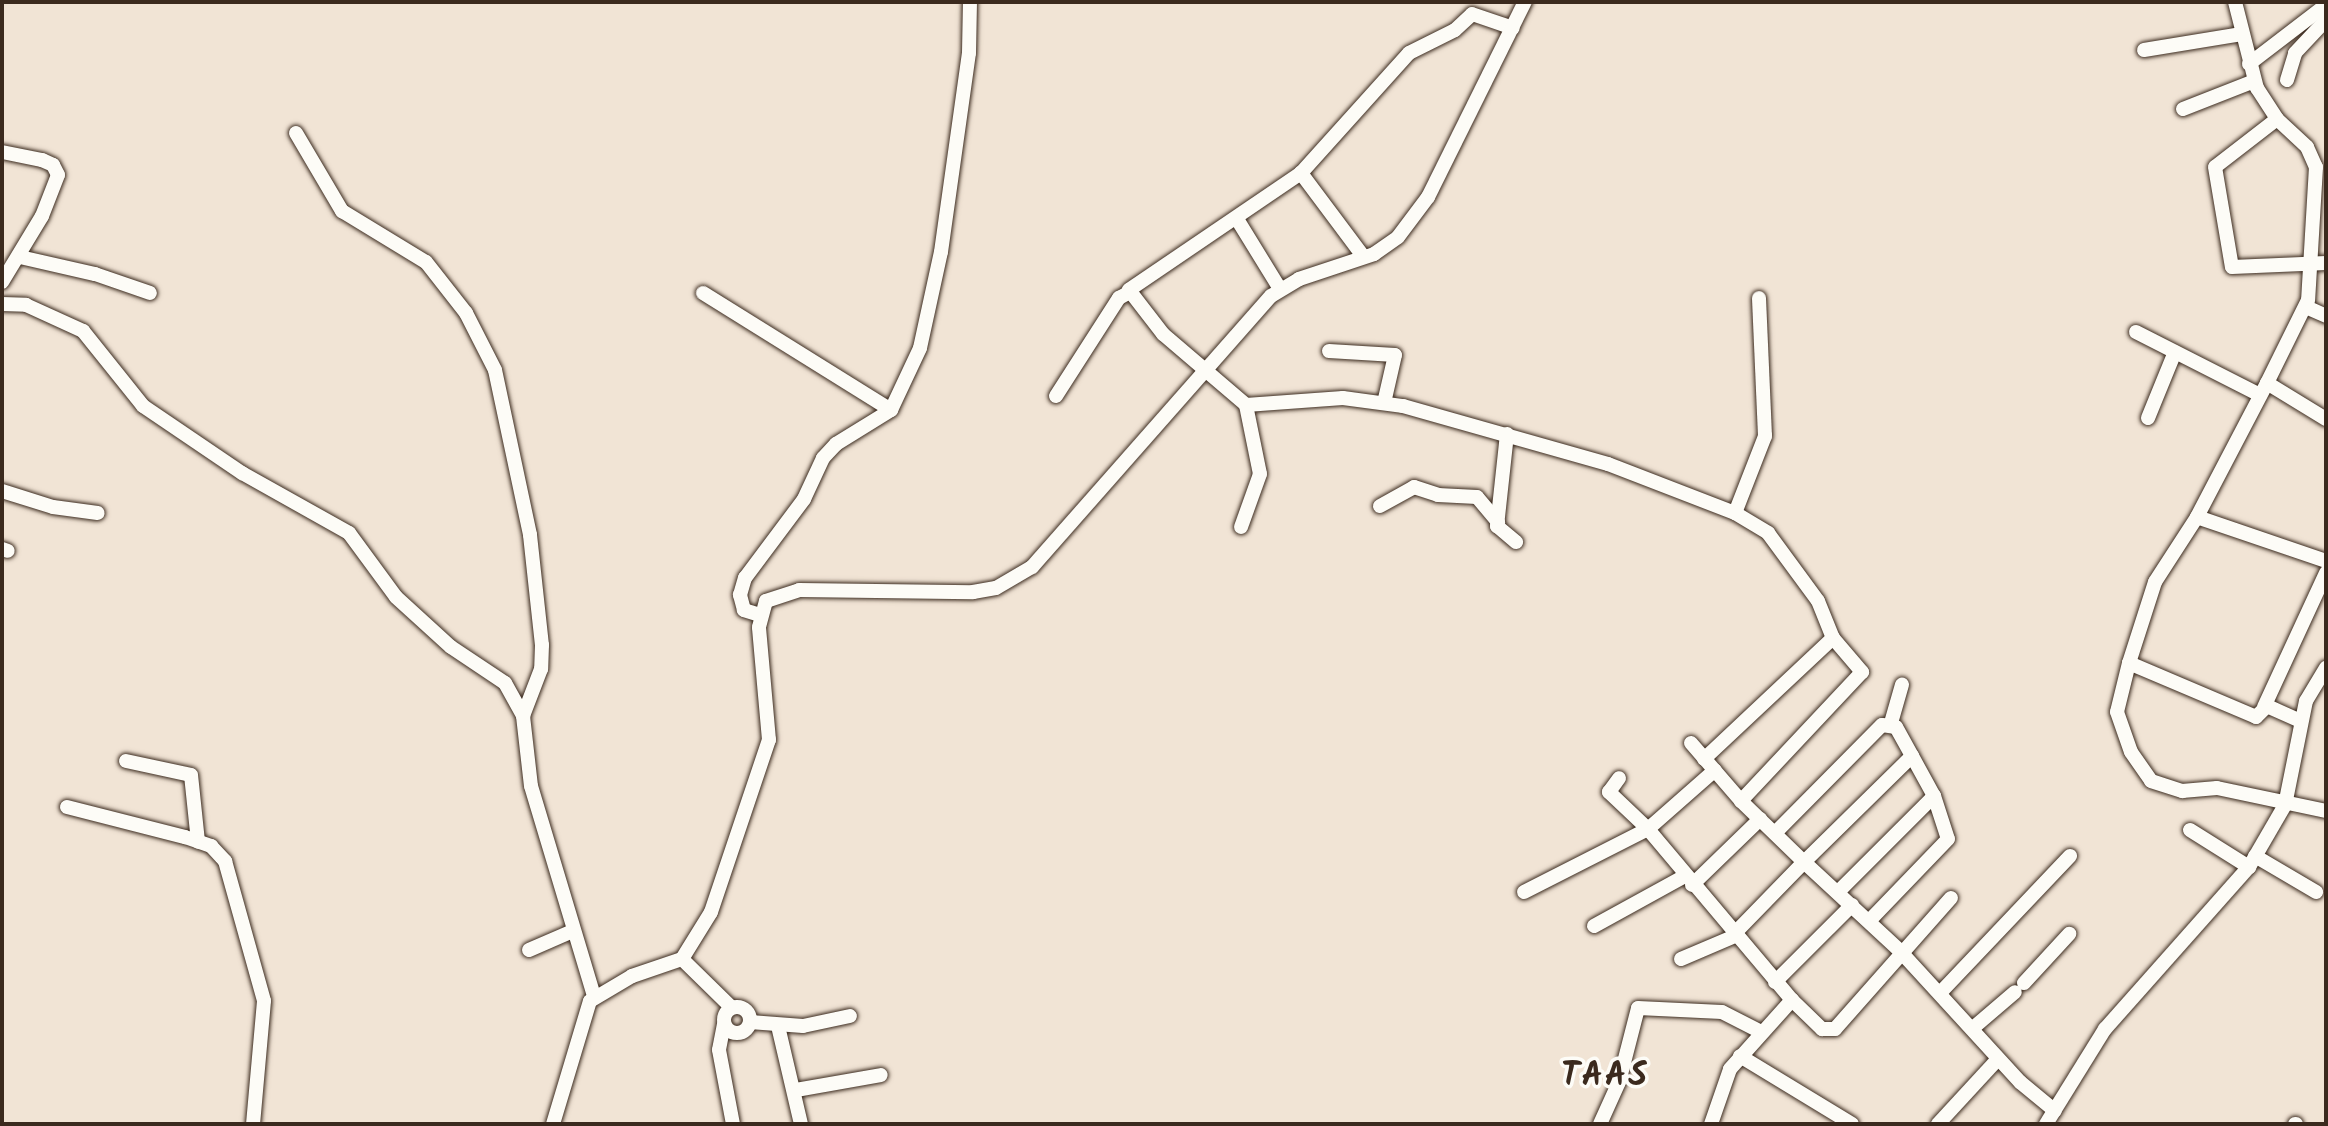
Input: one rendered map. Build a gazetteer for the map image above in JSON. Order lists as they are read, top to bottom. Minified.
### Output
{"districts":["TAAS"]}
